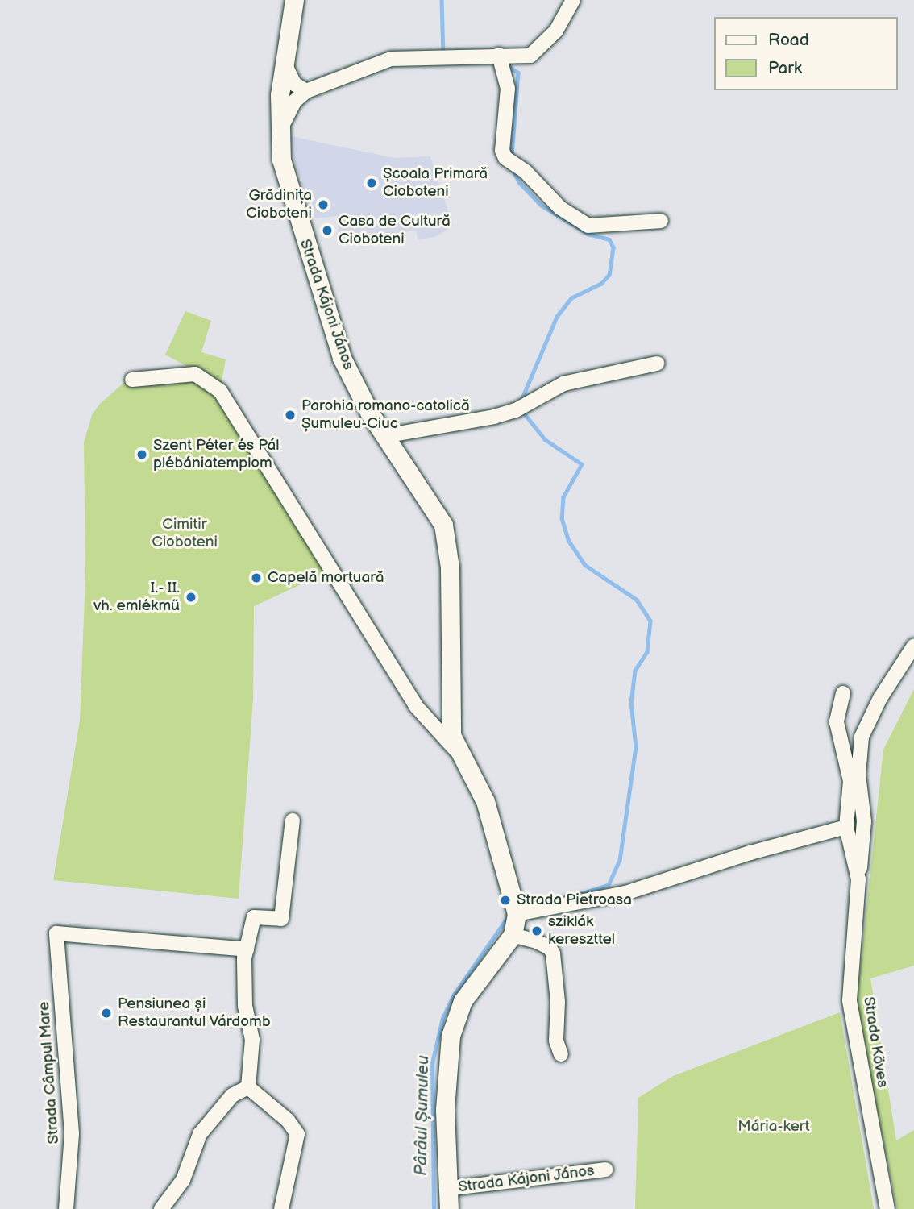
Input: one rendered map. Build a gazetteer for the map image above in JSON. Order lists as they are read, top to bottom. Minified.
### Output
{"streets":{"street":["Strada Kájoni János","Strada Köves","Strada Câmpul Mare"]},"water":["Pârâul Șumuleu"],"parks":["Cimitir Cioboteni","Mária-kert"],"places":["Școala Primară Cioboteni","Grădinița Cioboteni","Casa de Cultură Cioboteni","Parohia romano-catolică Șumuleu-Ciuc","Szent Péter és Pál plébániatemplom","Capelă mortuară","I.- II. vh. emlékmű","Strada Pietroasa","sziklák kereszttel","Pensiunea și Restaurantul Várdomb"],"legend":["Road","Park"]}
